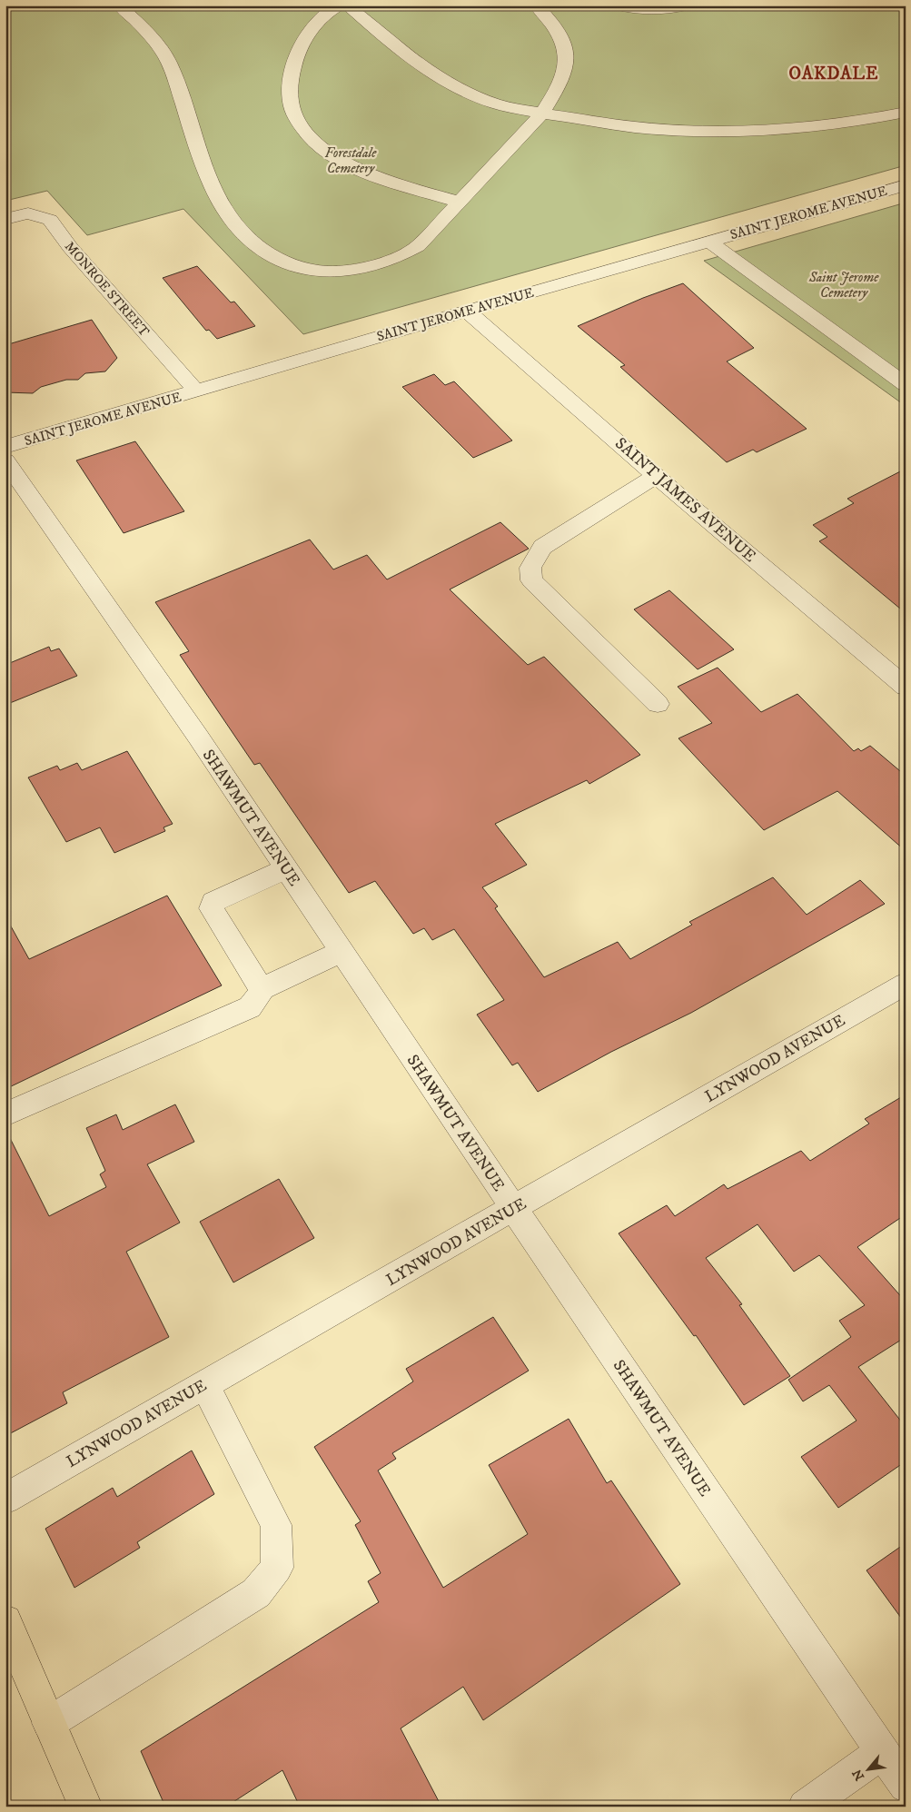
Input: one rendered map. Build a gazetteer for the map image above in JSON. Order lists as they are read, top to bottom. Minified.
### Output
{"streets":{"street":["SAINT JEROME AVENUE","MONROE STREET","SAINT JAMES AVENUE","SHAWMUT AVENUE","LYNWOOD AVENUE"]},"crossings":[["SAINT JEROME AVENUE","MONROE STREET"],["SAINT JEROME AVENUE","SAINT JAMES AVENUE"],["SHAWMUT AVENUE","LYNWOOD AVENUE"]],"districts":["OAKDALE"],"parks":["Forestdale Cemetery","Saint Jerome Cemetery"],"north":"bottom left"}
